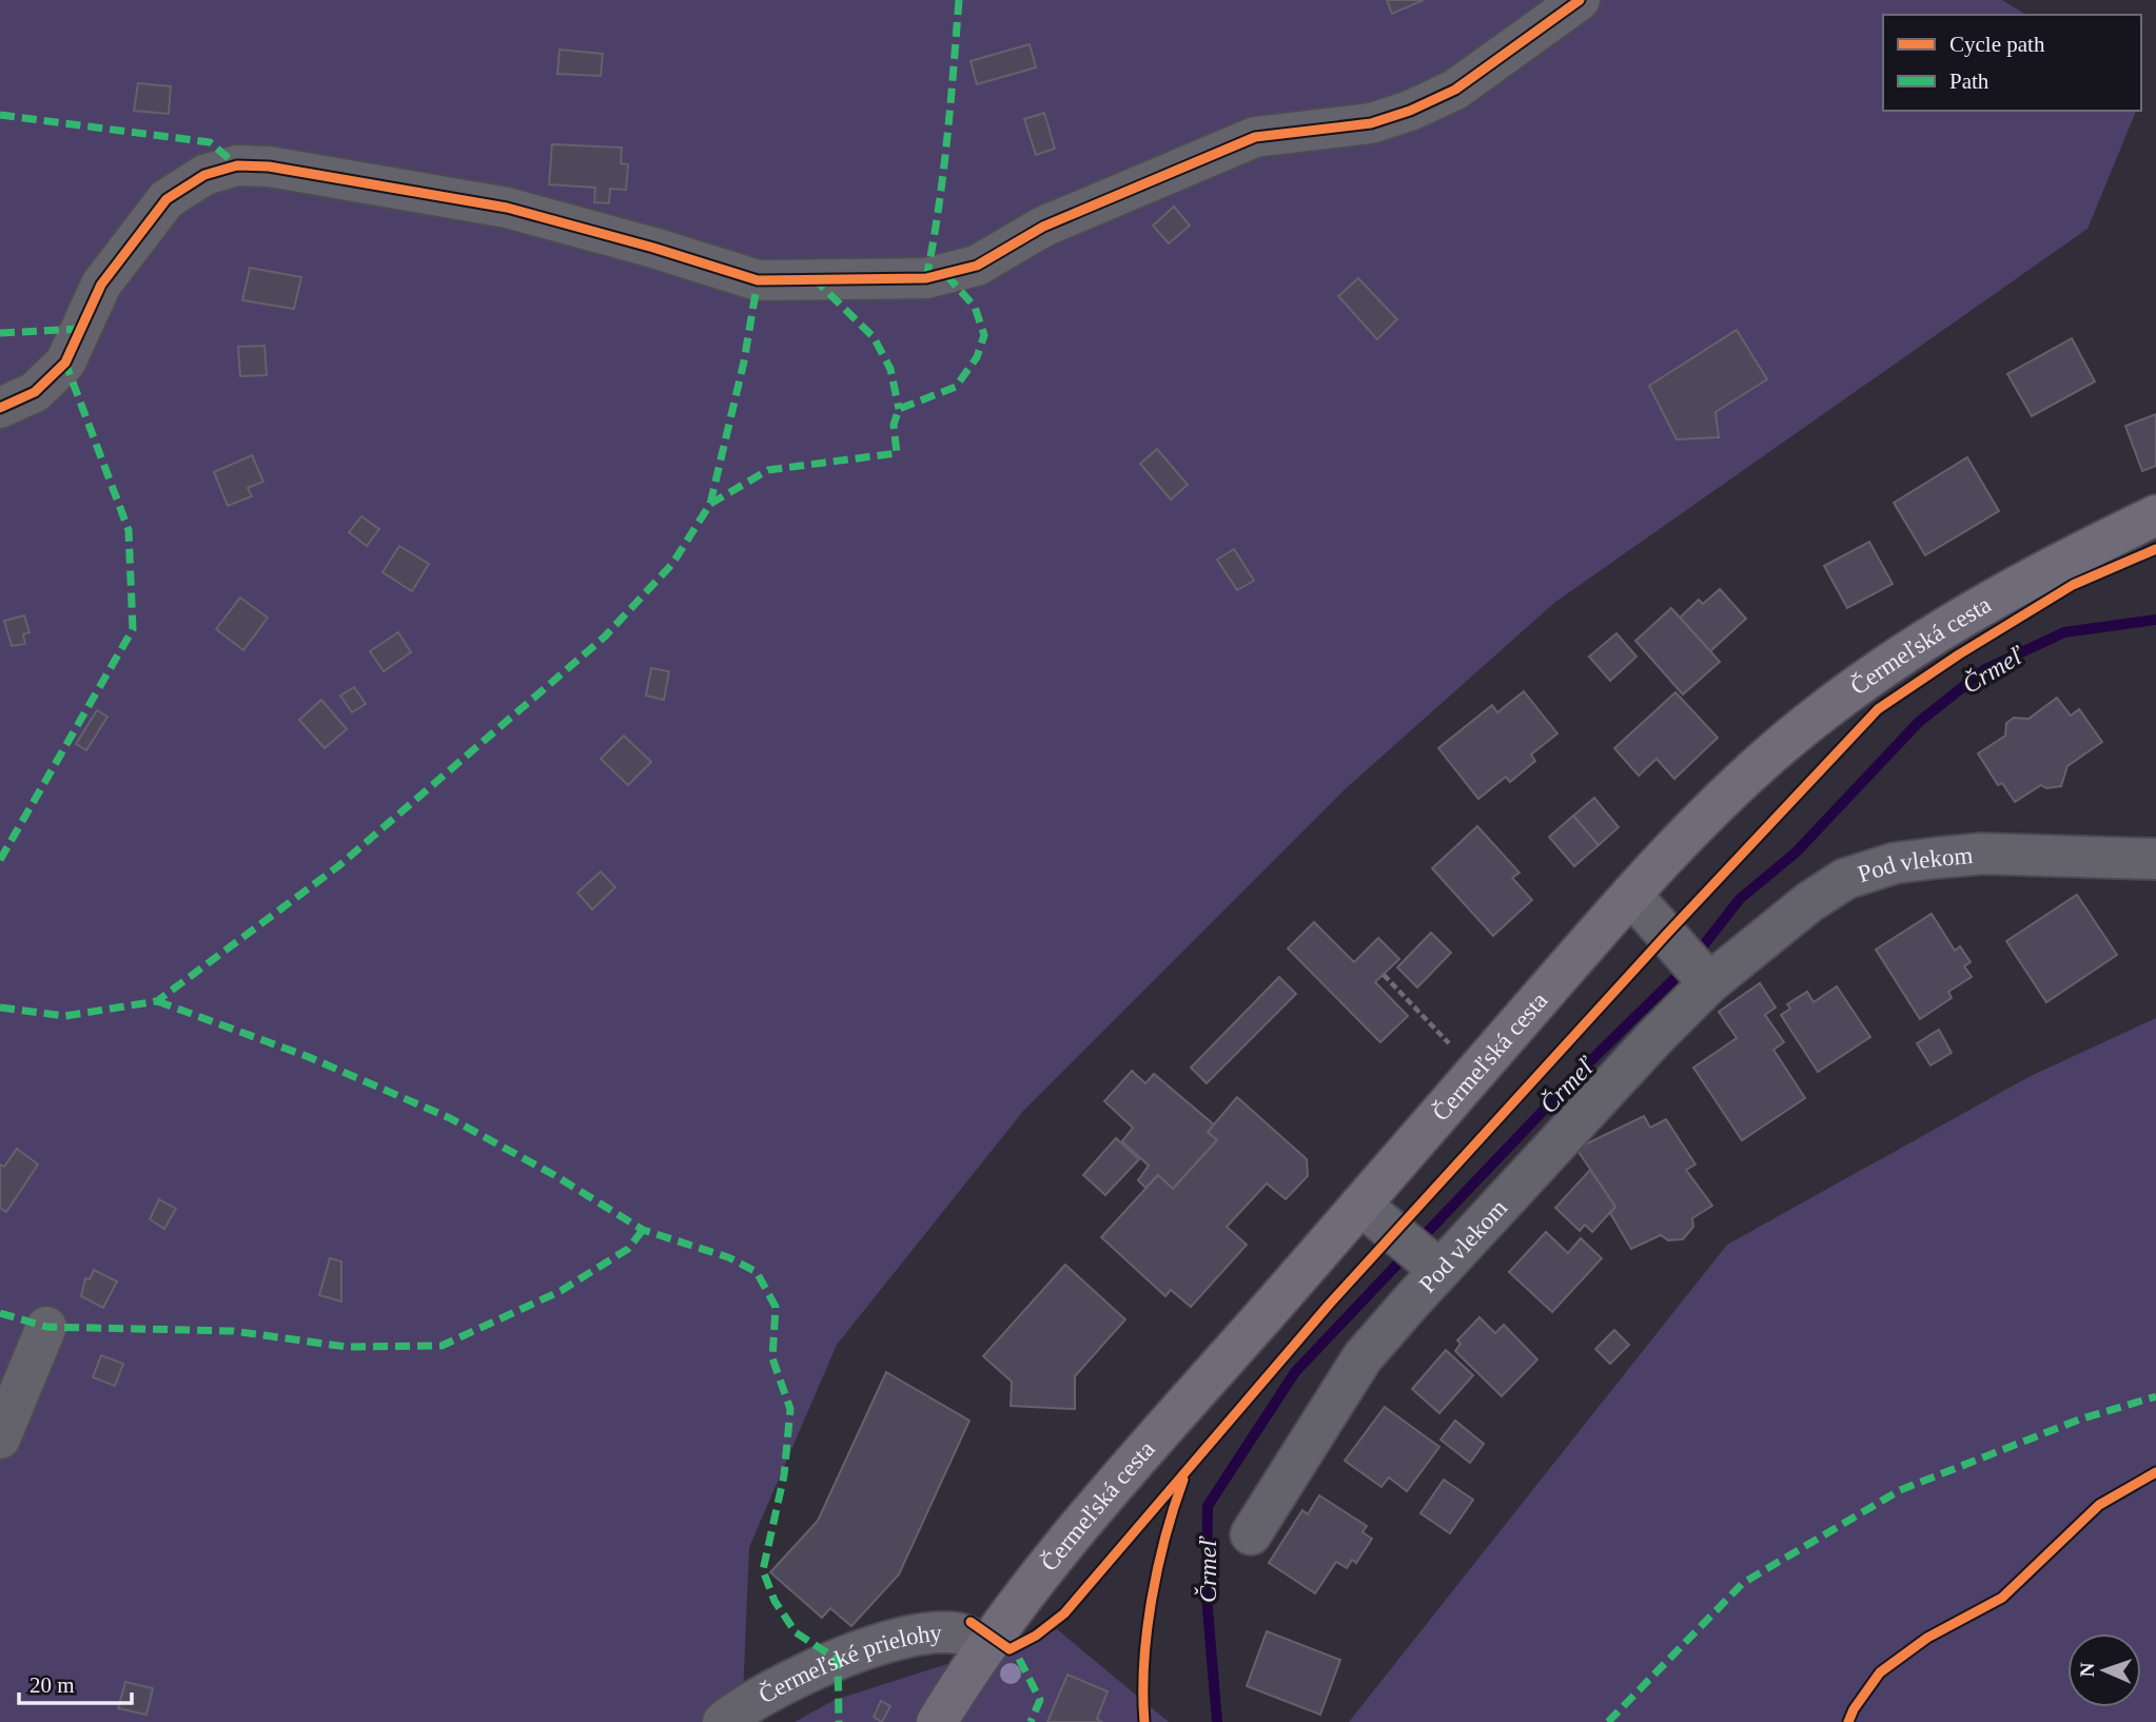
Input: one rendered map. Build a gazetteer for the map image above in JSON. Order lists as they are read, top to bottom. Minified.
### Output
{"streets":{"main road":["Čermeľská cesta"],"street":["Pod vlekom","Čermeľské prielohy"]},"crossings":[["Čermeľská cesta","Čermeľské prielohy"]],"water":["Črmeľ"],"legend":["Cycle path","Path"],"scale_bar":"20 m","north":"left"}
